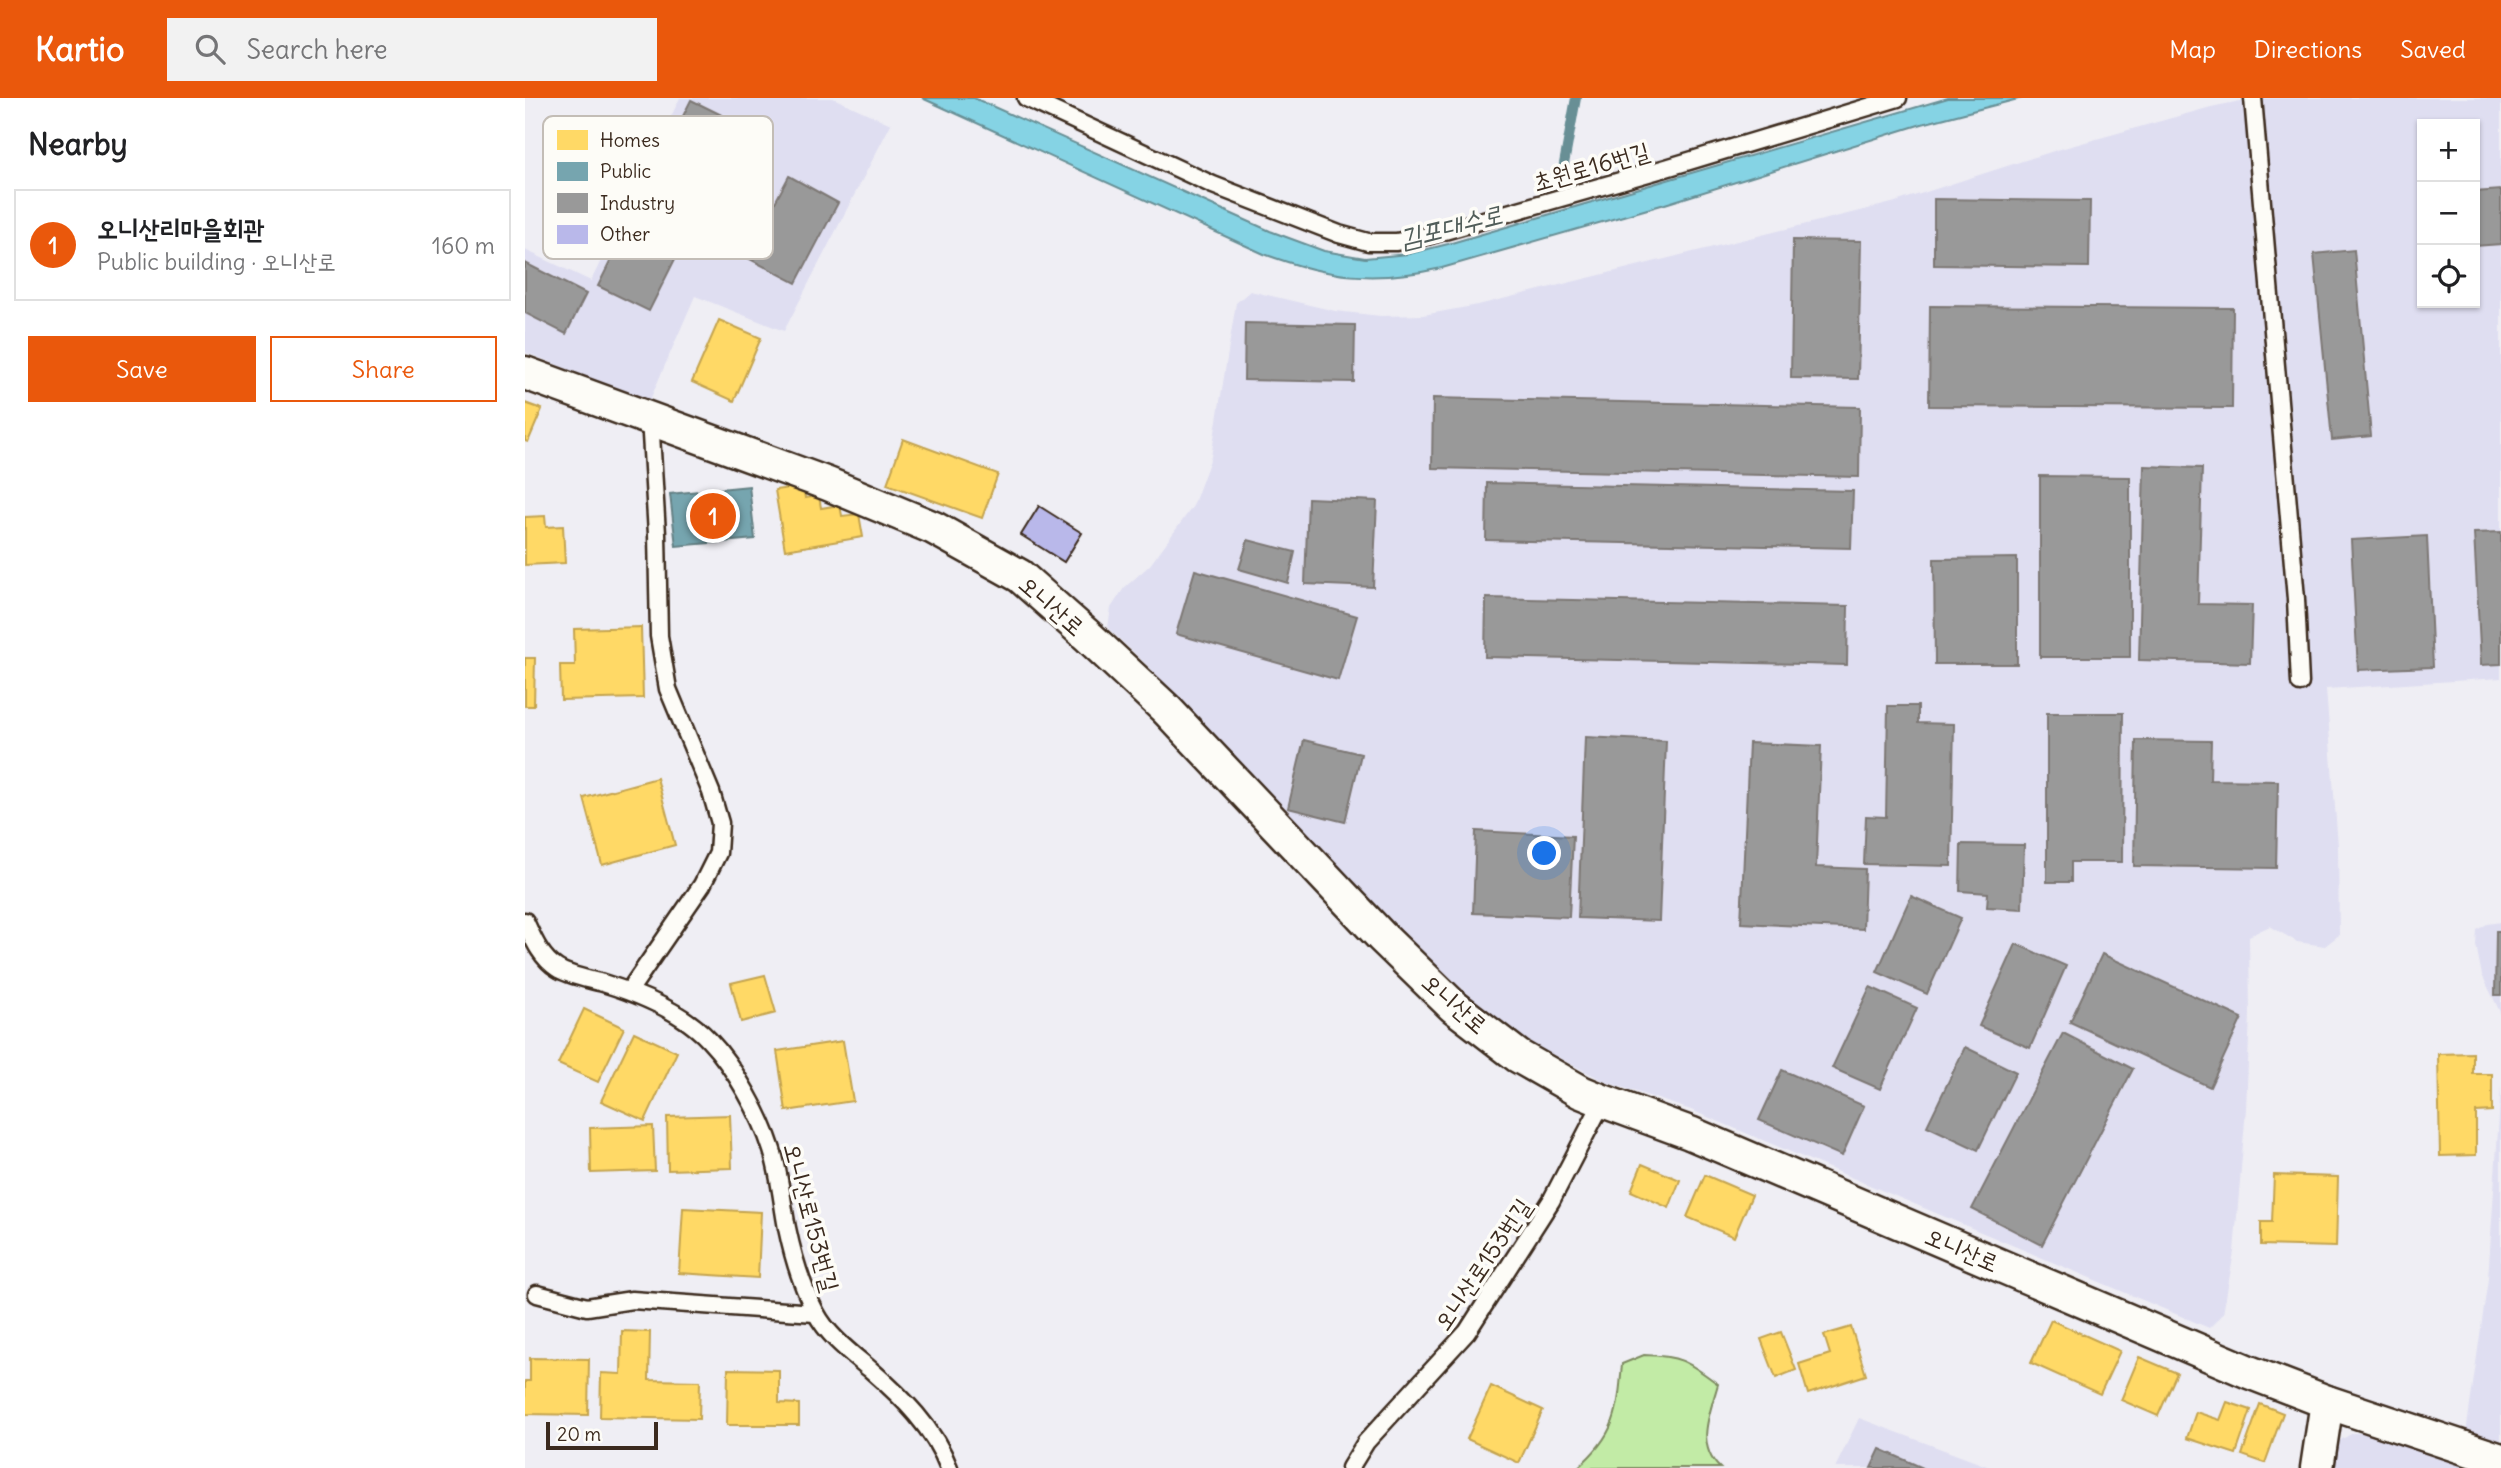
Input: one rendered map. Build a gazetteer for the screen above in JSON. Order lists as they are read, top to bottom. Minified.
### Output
{"streets":{"street":["오니산로"],"lane":["초원로16번길","오니산로153번길"]},"crossings":[["오니산로","오니산로153번길"]],"water":["김포대수로"],"legend":["Homes","Public","Industry","Other"],"scale_bar":"20 m","page":{"header":"Kartio","search":"Search here","nav":["Map","Directions","Saved"],"heading":"Nearby","map_buttons":["+","−"],"list":[{"mark":"1","name":"오니산리마을회관","note":"Public building · 오니산로","value":"160 m"}],"buttons":["Save","Share"],"pins":"1","scale":"20 m"}}
